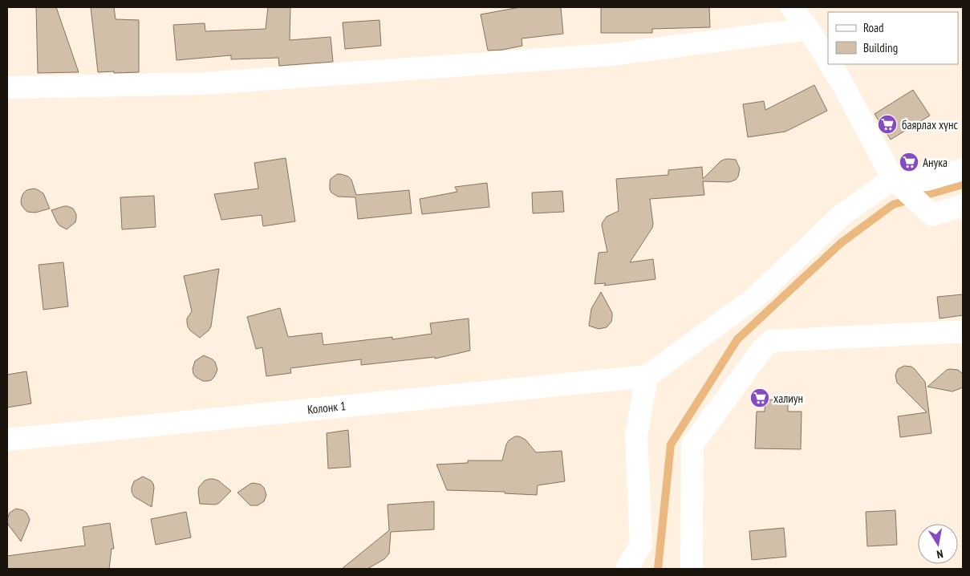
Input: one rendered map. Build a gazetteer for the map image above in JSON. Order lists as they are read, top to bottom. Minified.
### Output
{"streets":{"street":["Колонк 1"]},"places":{"supermarket":["баярлах хүнс","Анука","халиун"]},"legend":["Road","Building"],"north":"bottom"}
